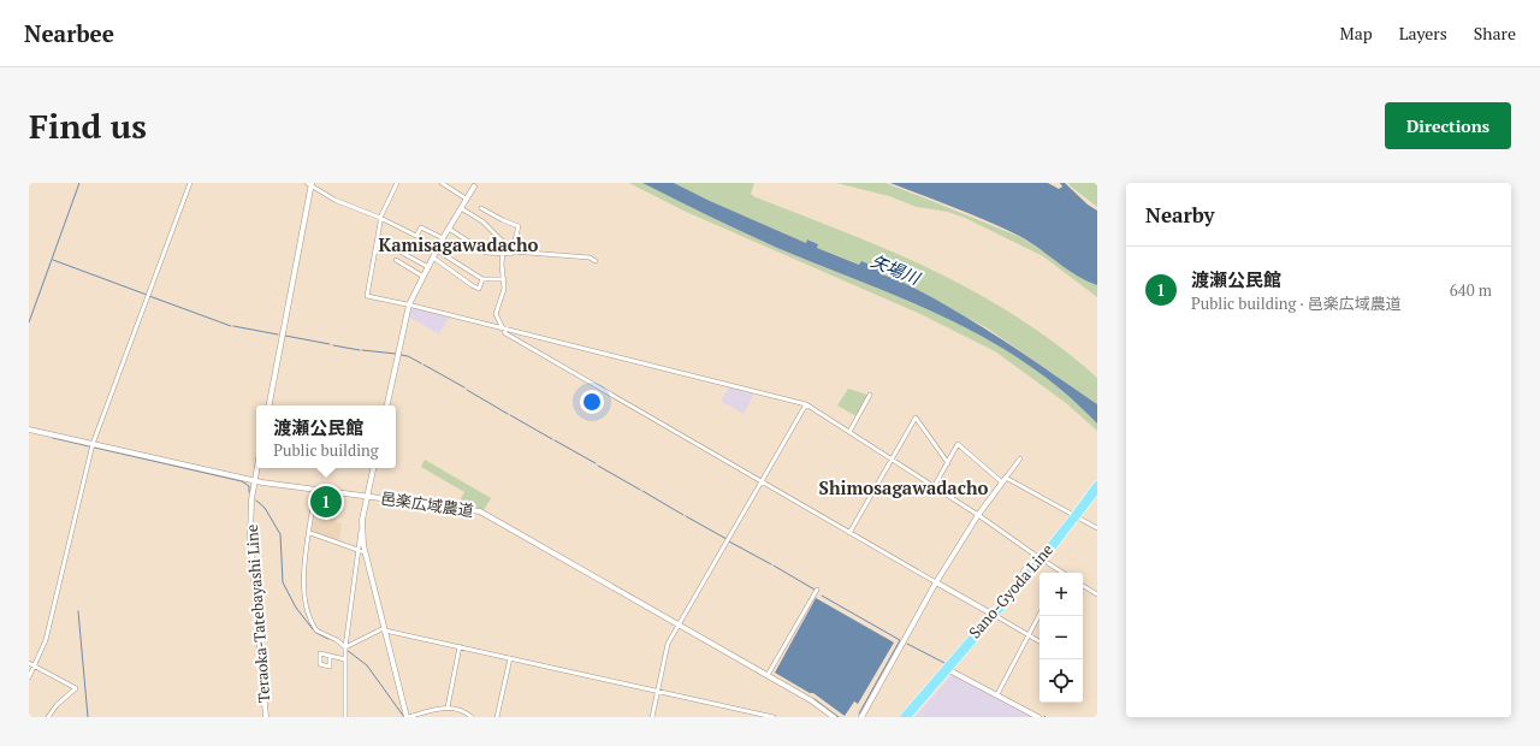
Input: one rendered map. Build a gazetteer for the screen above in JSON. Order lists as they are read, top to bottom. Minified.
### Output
{"streets":{"main road":["Sano-Gyoda Line"],"street":["邑楽広域農道","Teraoka-Tatebayashi Line"]},"crossings":[["邑楽広域農道","Teraoka-Tatebayashi Line"]],"districts":["Kamisagawadacho","Shimosagawadacho"],"water":["矢場川"],"page":{"header":"Nearbee","nav":["Map","Layers","Share"],"buttons":"Directions","title":"Find us","heading":"Nearby","list":[{"mark":"1","name":"渡瀬公民館","note":"Public building · 邑楽広域農道","value":"640 m"}],"popup":["渡瀬公民館","Public building"],"pins":"1","map_buttons":["+","−"]}}
